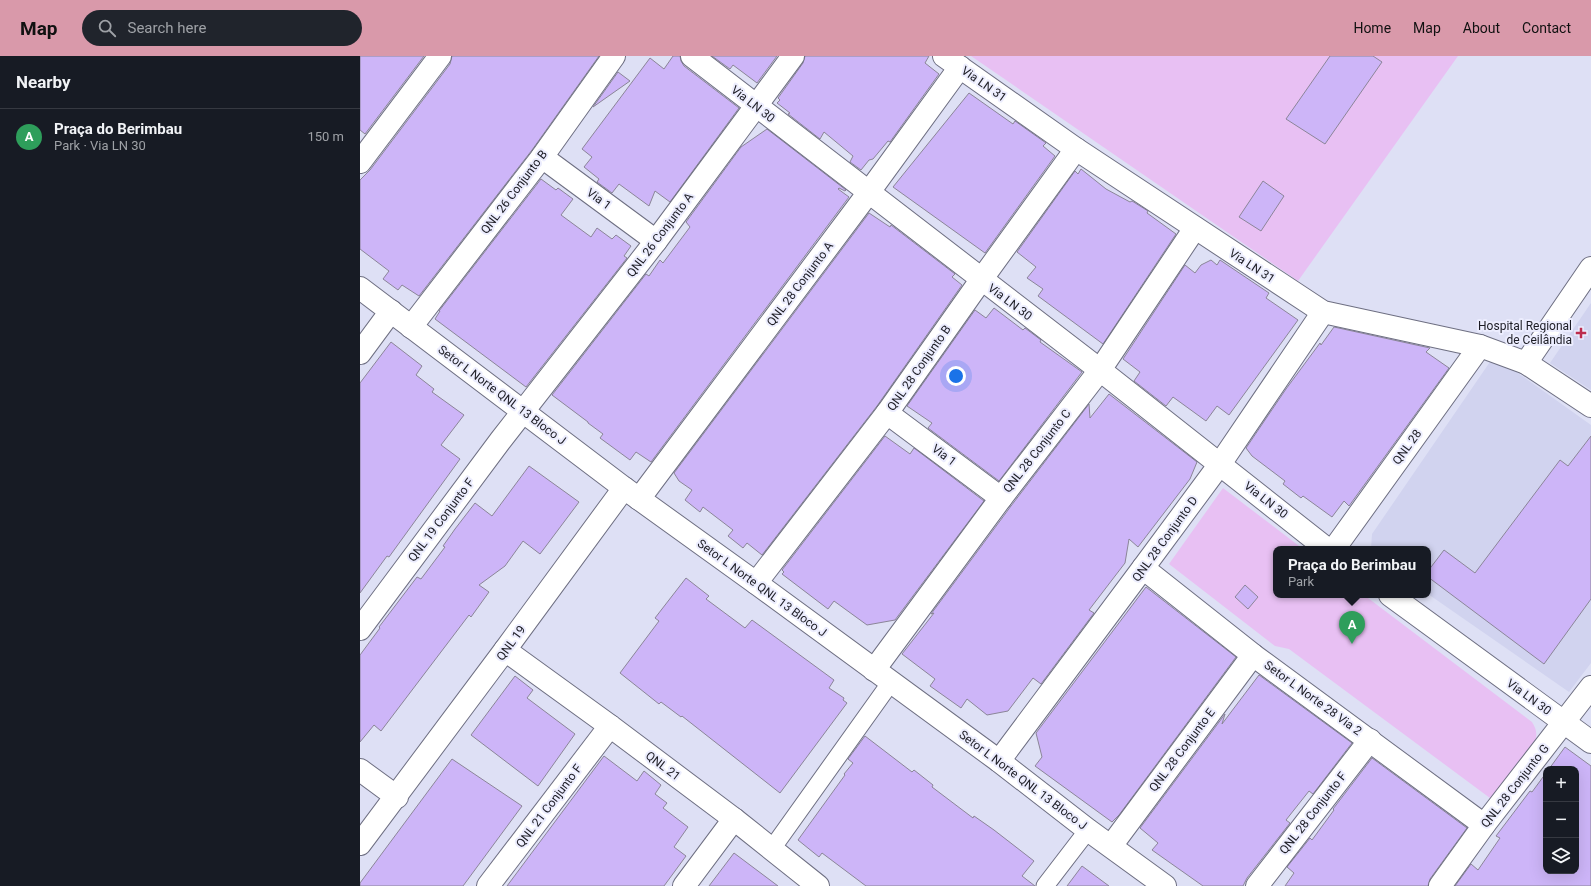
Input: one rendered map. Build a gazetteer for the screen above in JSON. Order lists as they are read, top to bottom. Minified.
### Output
{"streets":{"street":["Via LN 31","Via LN 30","QNL 26 Conjunto B","Via 1","QNL 26 Conjunto A","QNL 28 Conjunto A","QNL 28 Conjunto B","Setor L Norte QNL 13 Bloco J","QNL 28","QNL 28 Conjunto C","QNL 19 Conjunto F","QNL 28 Conjunto D","QNL 19","Setor L Norte 28 Via 2","QNL 28 Conjunto E","QNL 21","QNL 28 Conjunto G","QNL 21 Conjunto F","QNL 28 Conjunto F"]},"crossings":[["Via LN 31","QNL 28 Conjunto A"],["Via LN 31","QNL 28 Conjunto B"],["Via LN 31","QNL 28"],["Via LN 31","QNL 28 Conjunto C"],["Via LN 31","QNL 28 Conjunto D"],["Via LN 30","QNL 26 Conjunto A"],["Via LN 30","QNL 28 Conjunto A"],["Via LN 30","QNL 28 Conjunto B"],["Via LN 30","QNL 28 Conjunto C"],["Via LN 30","QNL 28 Conjunto D"],["Via LN 30","QNL 28 Conjunto G"],["QNL 26 Conjunto B","Via 1"],["QNL 26 Conjunto B","Setor L Norte QNL 13 Bloco J"],["Via 1","QNL 26 Conjunto A"],["Via 1","QNL 28 Conjunto B"],["Via 1","QNL 28 Conjunto C"],["QNL 26 Conjunto A","Setor L Norte QNL 13 Bloco J"],["QNL 26 Conjunto A","QNL 19 Conjunto F"],["QNL 28 Conjunto A","Setor L Norte QNL 13 Bloco J"],["QNL 28 Conjunto A","QNL 19"],["QNL 28 Conjunto B","Setor L Norte QNL 13 Bloco J"],["Setor L Norte QNL 13 Bloco J","QNL 28 Conjunto C"],["Setor L Norte QNL 13 Bloco J","QNL 19 Conjunto F"],["Setor L Norte QNL 13 Bloco J","QNL 28 Conjunto D"],["Setor L Norte QNL 13 Bloco J","QNL 19"],["Setor L Norte QNL 13 Bloco J","QNL 28 Conjunto E"],["QNL 28 Conjunto D","Setor L Norte 28 Via 2"],["QNL 19","QNL 21"],["Setor L Norte 28 Via 2","QNL 28 Conjunto E"],["Setor L Norte 28 Via 2","QNL 28 Conjunto G"],["Setor L Norte 28 Via 2","QNL 28 Conjunto F"],["QNL 21","QNL 21 Conjunto F"]],"places":{"health":["Hospital Regional de Ceilândia"]},"page":{"header":"Map","search":"Search here","nav":["Home","Map","About","Contact"],"heading":"Nearby","list":[{"mark":"A","name":"Praça do Berimbau","note":"Park · Via LN 30","value":"150 m"}],"popup":["Praça do Berimbau","Park"],"pins":"A","map_buttons":["+","−"]}}
